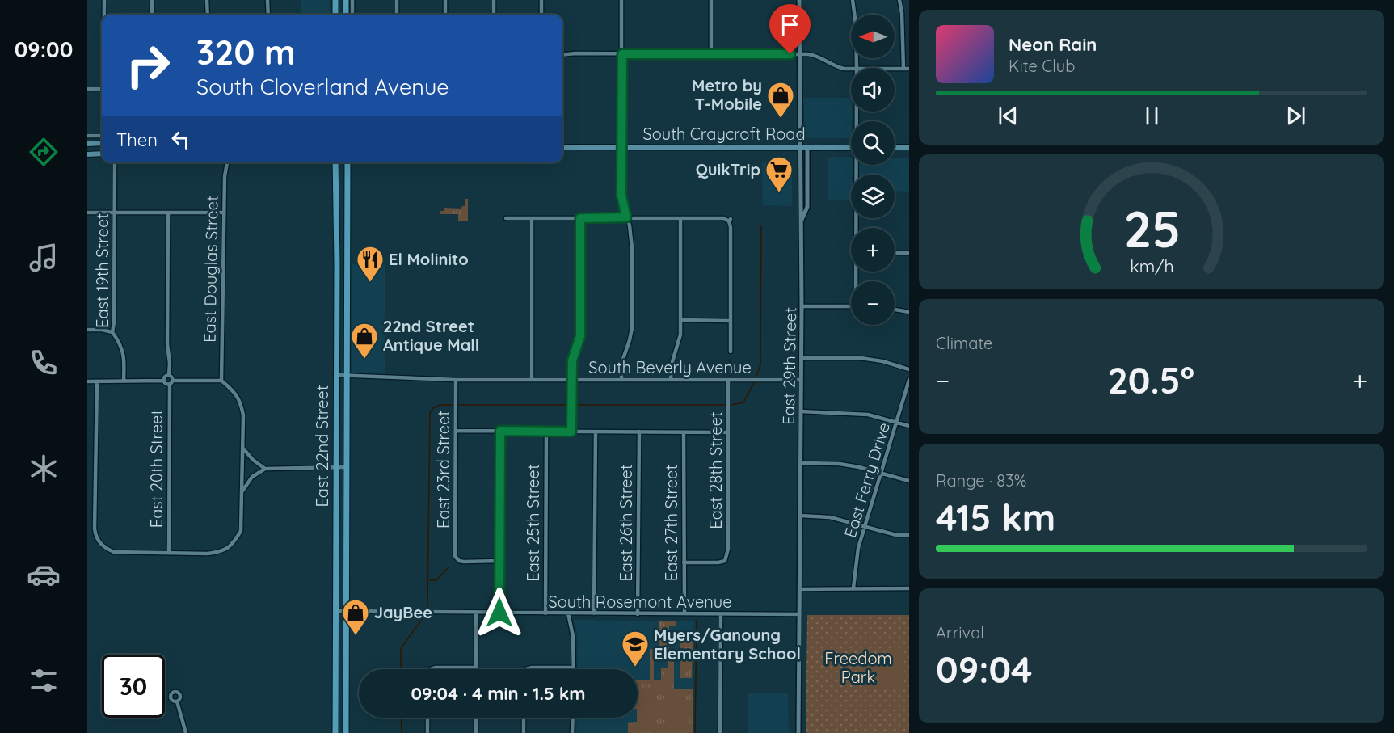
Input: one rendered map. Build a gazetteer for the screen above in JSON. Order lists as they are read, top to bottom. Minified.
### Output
{"streets":{"main road":["South Craycroft Road","East 22nd Street"],"street":["East Douglas Street","East 19th Street","East 29th Street","South Beverly Avenue","East 20th Street","East 23rd Street","East 28th Street","East Ferry Drive","East 25th Street","East 26th Street","East 27th Street","South Rosemont Avenue"]},"crossings":[["South Craycroft Road","East 29th Street"],["East 29th Street","South Beverly Avenue"],["East 29th Street","South Rosemont Avenue"],["South Beverly Avenue","East 22nd Street"],["South Beverly Avenue","East 23rd Street"],["South Beverly Avenue","East 28th Street"],["East 22nd Street","South Rosemont Avenue"],["East 28th Street","East 27th Street"],["East 25th Street","South Rosemont Avenue"],["East 26th Street","South Rosemont Avenue"],["East 27th Street","South Rosemont Avenue"]],"parks":["Freedom Park"],"places":{"shop":["Metro by T-Mobile","22nd Street Antique Mall","JayBee"],"supermarket":["QuikTrip"],"restaurant":["El Molinito"],"school or university":["Myers/Ganoung Elementary School"]},"north":"left","page":{"tabs":"09:00","map_buttons":["+","−"],"turn":["320 m","South Cloverland Avenue"],"song":["Neon Rain","Kite Club"],"then":"Then","tile":["Climate",["Range · 83%","415 km"],["Arrival","09:04"]],"heat":["−","20.5°","+"],"limit":"30","trip":"09:04 · 4 min · 1.5 km","gauge":["25","km/h"]}}
